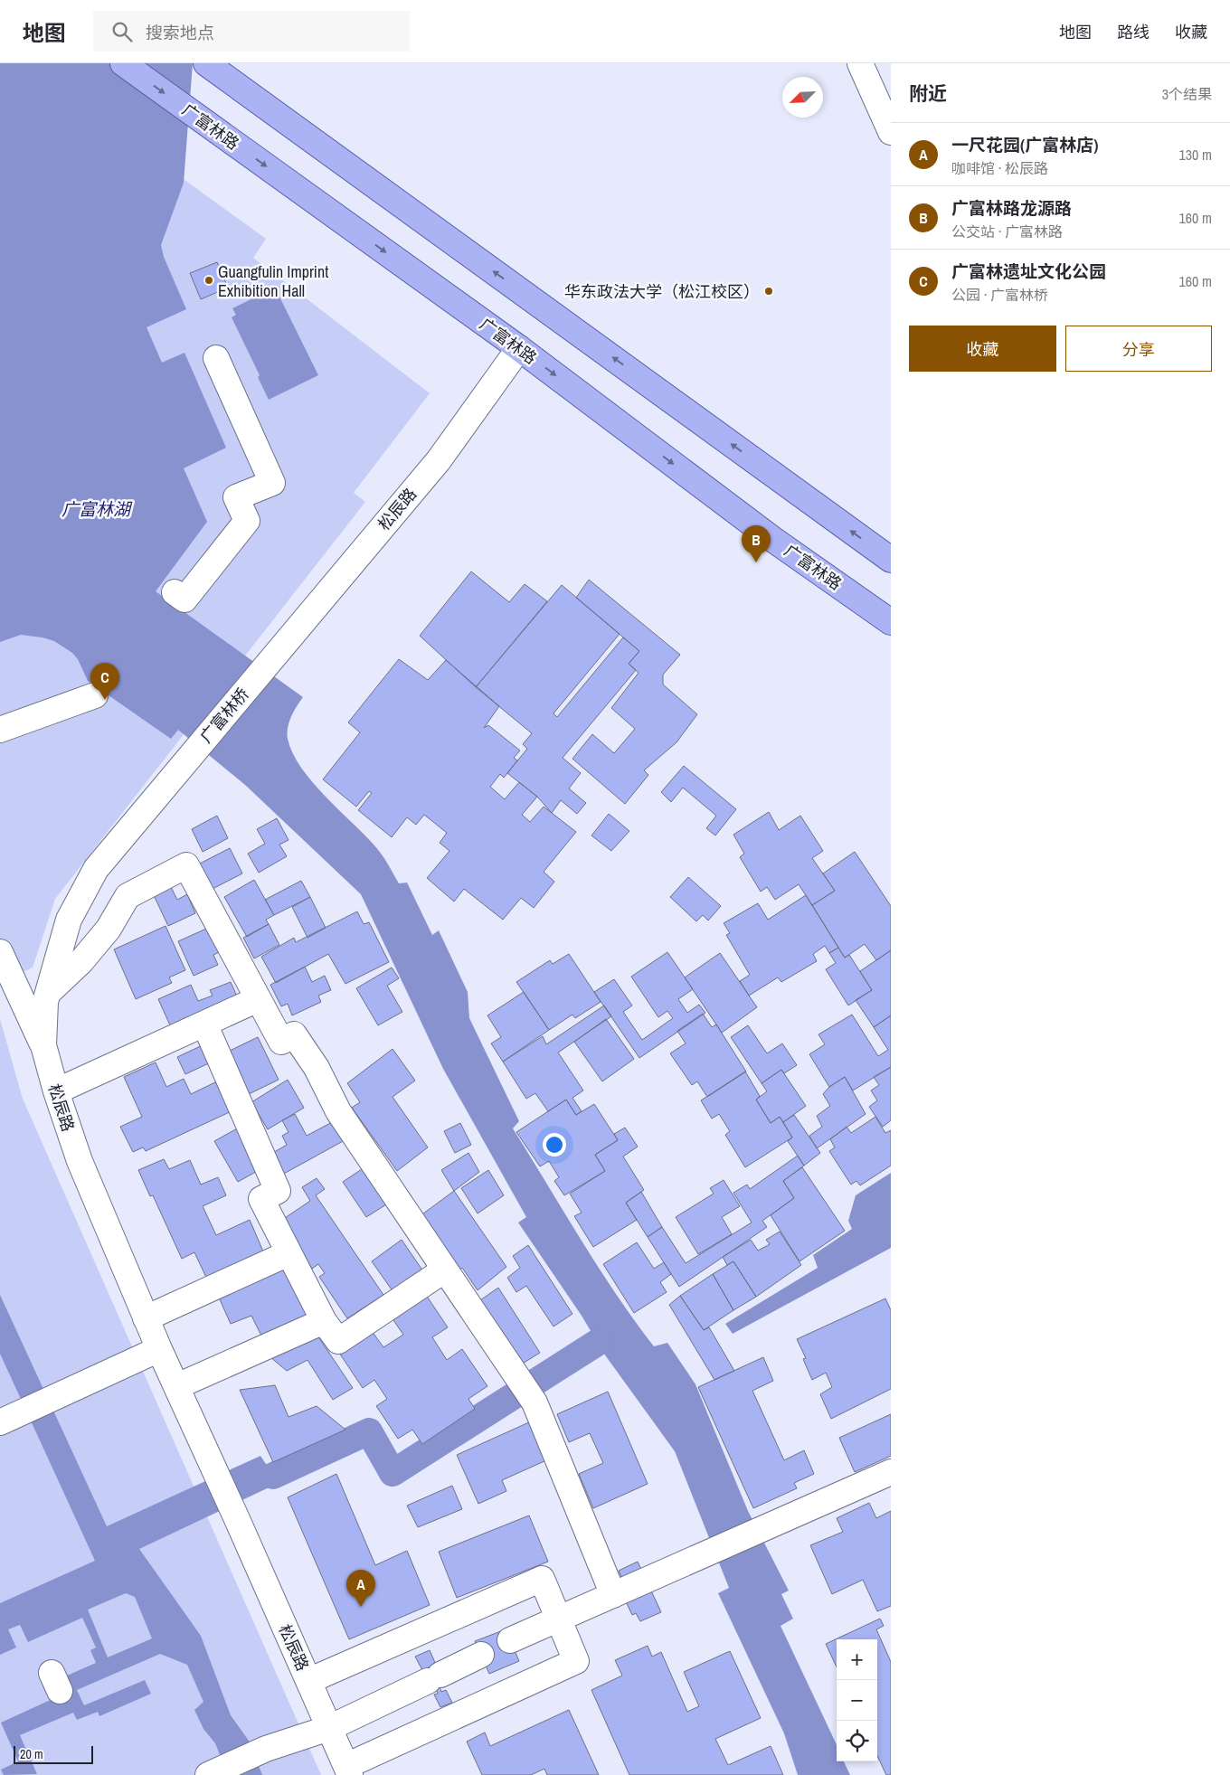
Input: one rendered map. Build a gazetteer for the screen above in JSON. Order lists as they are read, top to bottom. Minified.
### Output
{"streets":{"main road":["广富林路"],"street":["松辰路","广富林桥"]},"crossings":[["广富林路","松辰路"],["松辰路","广富林桥"]],"water":["广富林湖"],"places":["Guangfulin Imprint Exhibition Hall","华东政法大学（松江校区）"],"scale_bar":"20 m","north":"bottom left","page":{"header":"地图","search":"搜索地点","nav":["地图","路线","收藏"],"heading":["附近","3个结果"],"list":[{"mark":"A","name":"一尺花园(广富林店)","note":"咖啡馆 · 松辰路","value":"130 m"},{"mark":"B","name":"广富林路龙源路","note":"公交站 · 广富林路","value":"160 m"},{"mark":"C","name":"广富林遗址文化公园","note":"公园 · 广富林桥","value":"160 m"}],"buttons":["收藏","分享"],"pins":["B","C","A"],"map_buttons":["+","−"],"scale":"20 m"}}
